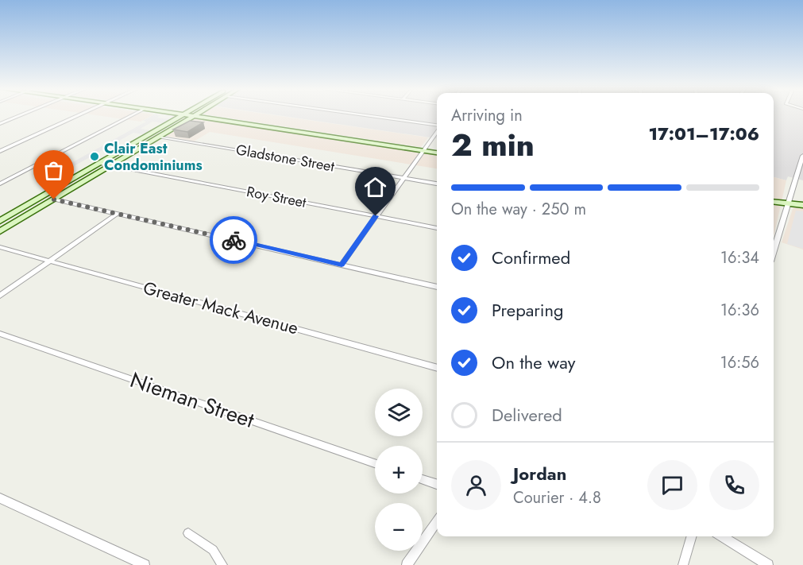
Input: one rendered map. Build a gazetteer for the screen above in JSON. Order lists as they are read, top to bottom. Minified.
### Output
{"streets":{"street":["Gladstone Street","Roy Street","Greater Mack Avenue","Nieman Street"]},"places":["Clair East Condominiums"],"page":{"heading":["2 min","Arriving in","17:01–17:06"],"panel":["Jordan","Courier · 4.8"],"bar":"On the way · 250 m","list":[["Confirmed","16:34"],["Preparing","16:36"],["On the way","16:56"],"Delivered"],"map_buttons":["+","−"]}}
